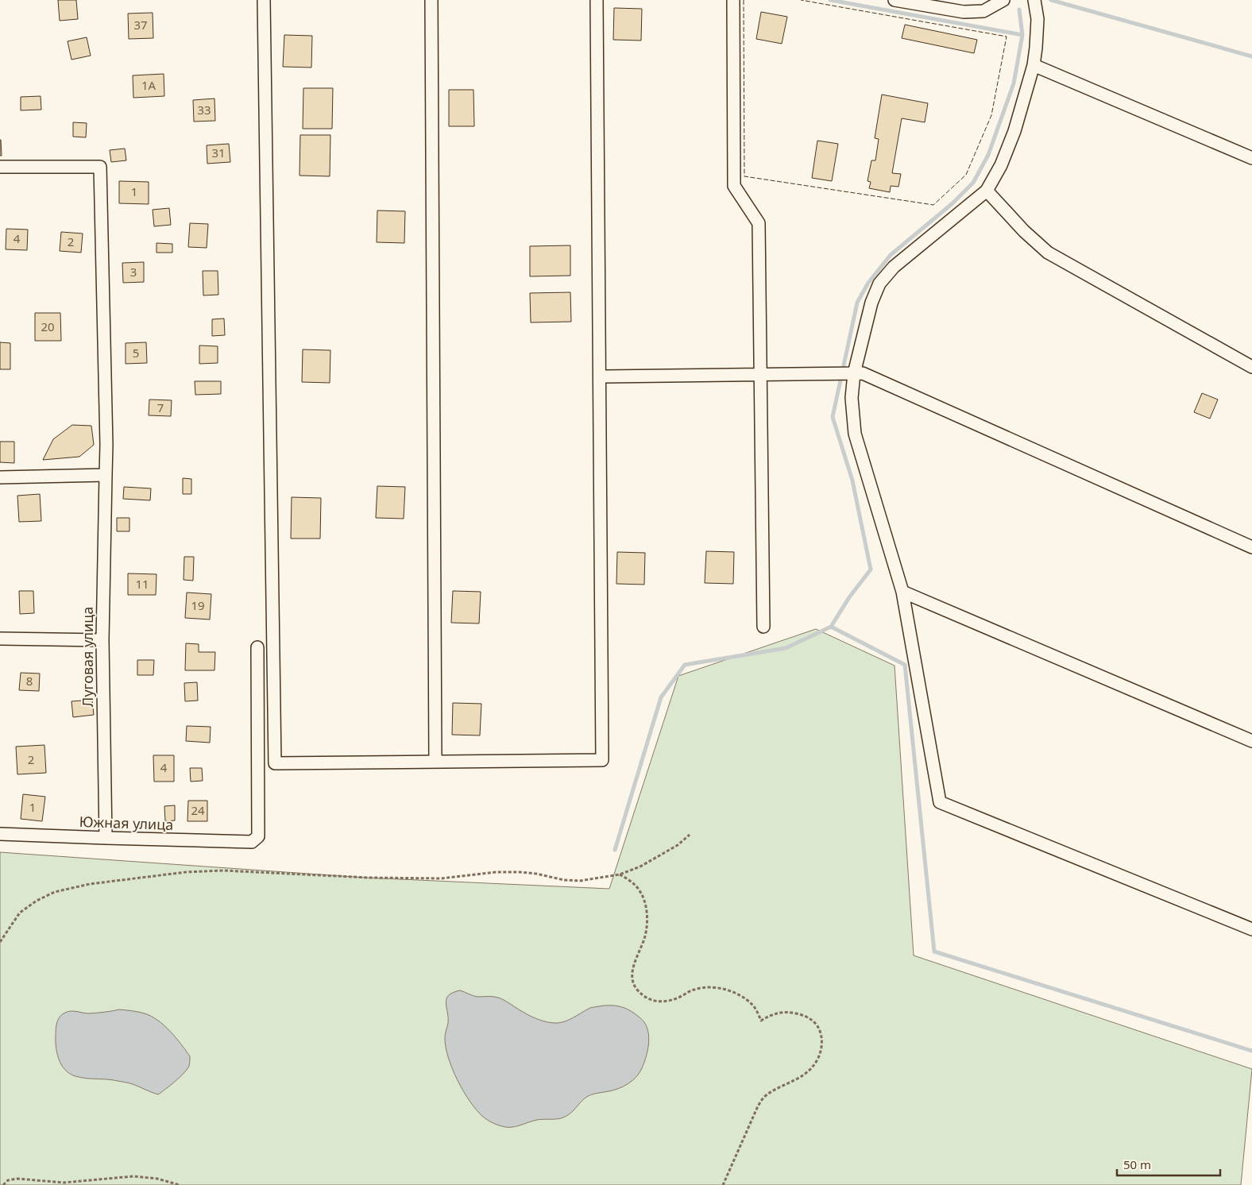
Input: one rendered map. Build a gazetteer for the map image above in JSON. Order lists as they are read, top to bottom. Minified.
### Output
{"streets":{"street":["Луговая улица","Южная улица"]},"crossings":[["Луговая улица","Южная улица"]],"house_numbers":["37","1А","33","31","1","4","2","3","20","5","7","11","19","8","2","4","1","24"],"scale_bar":"50 m"}
